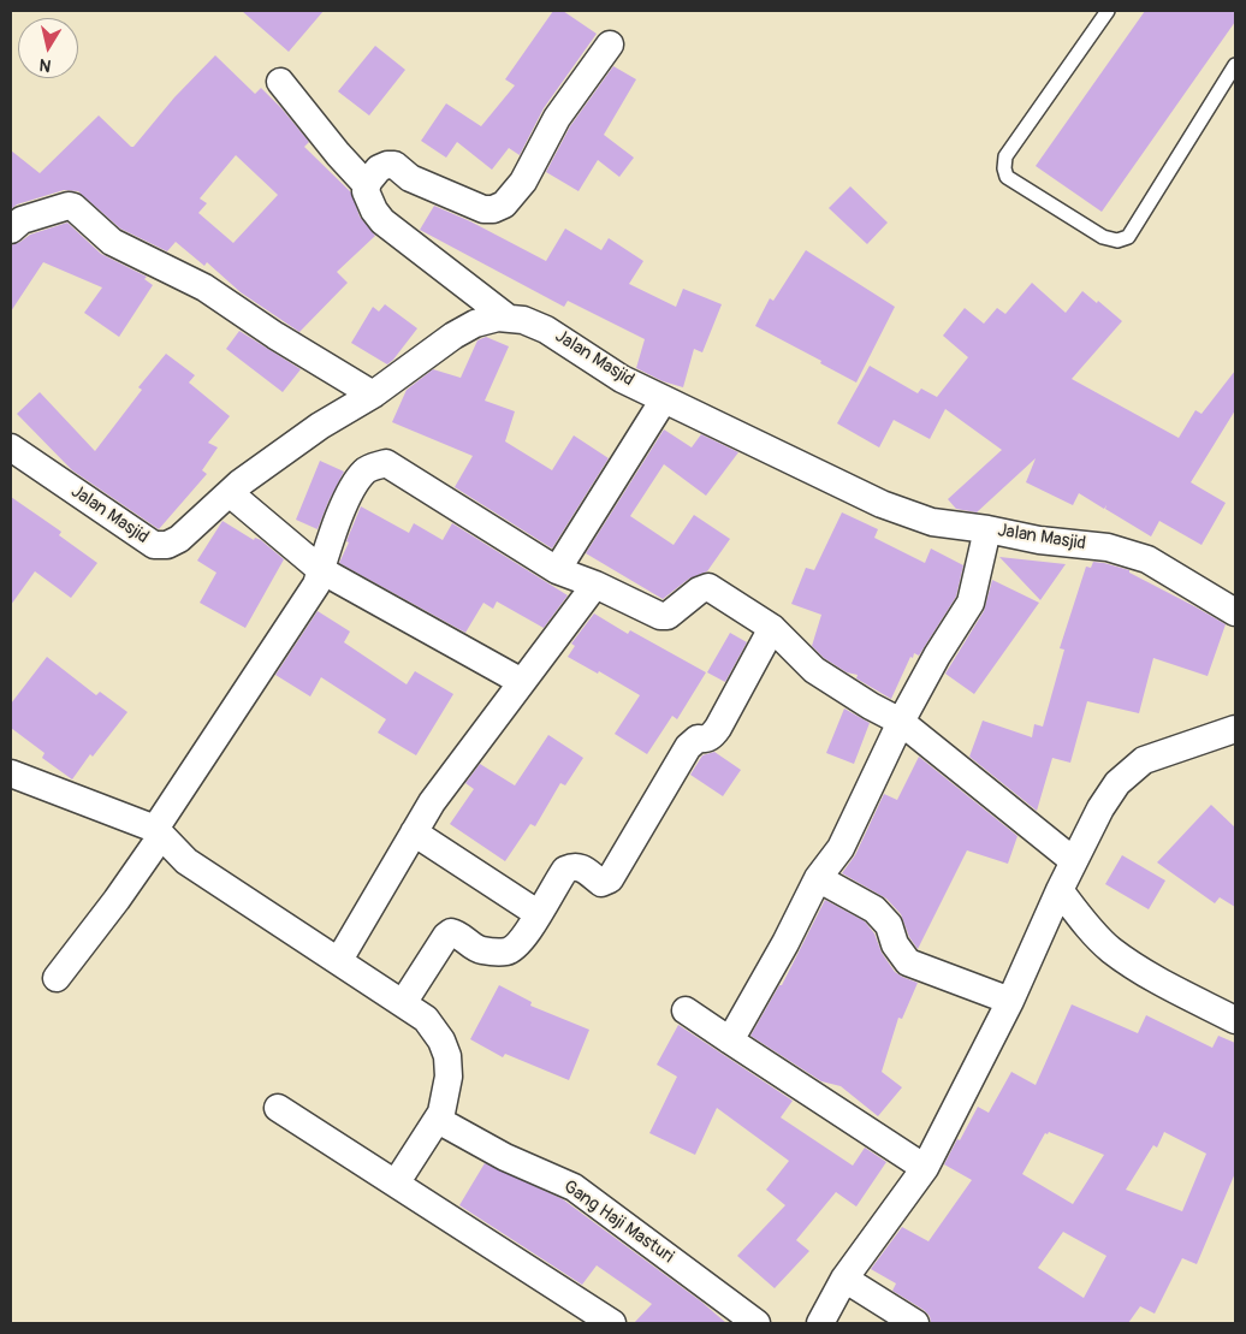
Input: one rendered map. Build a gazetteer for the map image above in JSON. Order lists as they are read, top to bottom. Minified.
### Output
{"streets":{"street":["Jalan Masjid","Gang Haji Masturi"]},"north":"bottom"}
